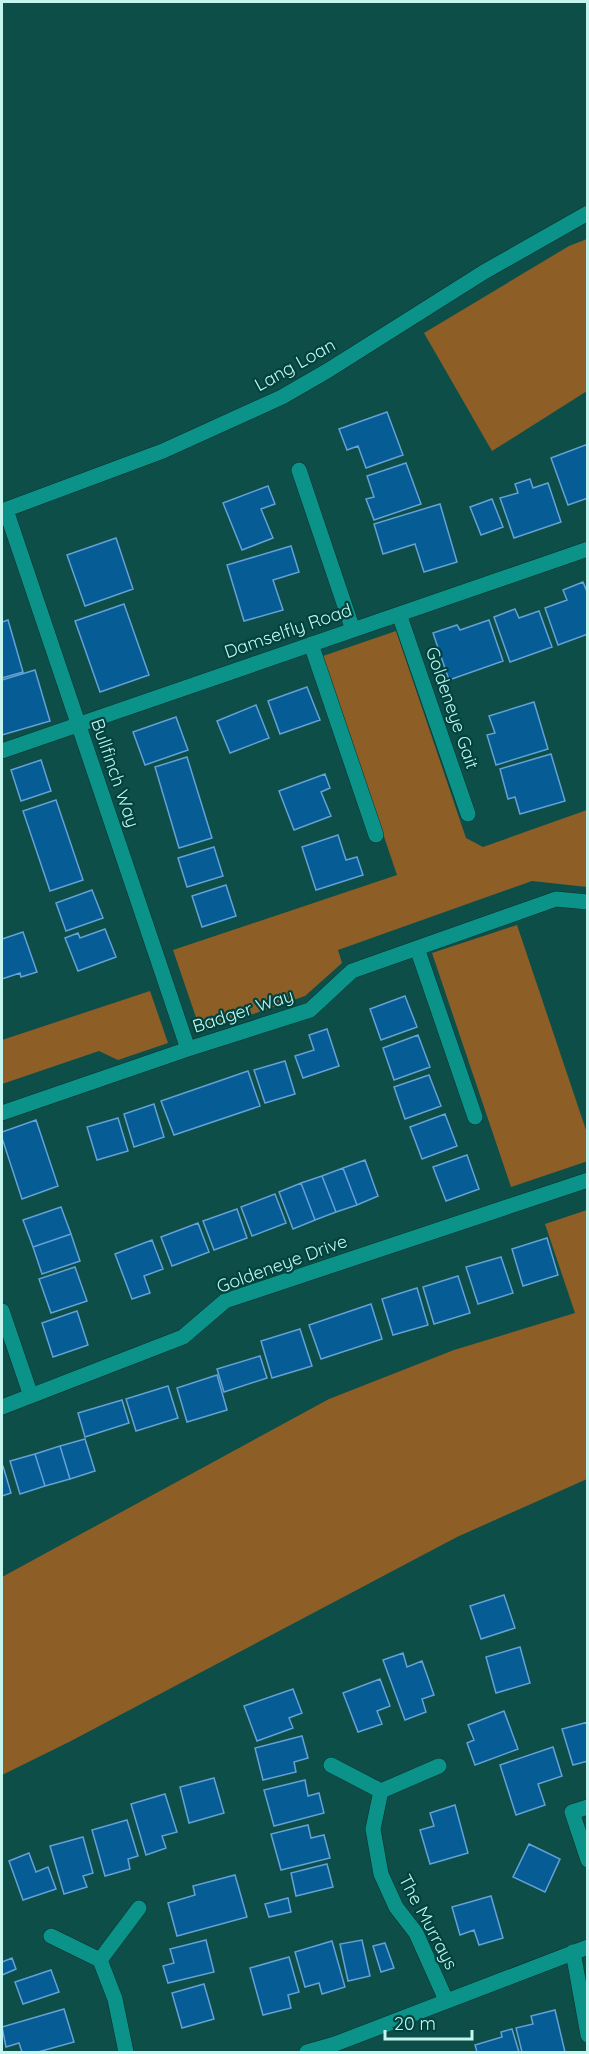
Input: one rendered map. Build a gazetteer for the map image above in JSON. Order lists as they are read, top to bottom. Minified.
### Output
{"streets":{"street":["Lang Loan","Damselfly Road","Goldeneye Gait","Bullfinch Way","Badger Way","Goldeneye Drive","The Murrays"]},"crossings":[["Lang Loan","Bullfinch Way"],["Damselfly Road","Goldeneye Gait"],["Damselfly Road","Bullfinch Way"],["Bullfinch Way","Badger Way"]],"scale_bar":"20 m"}
